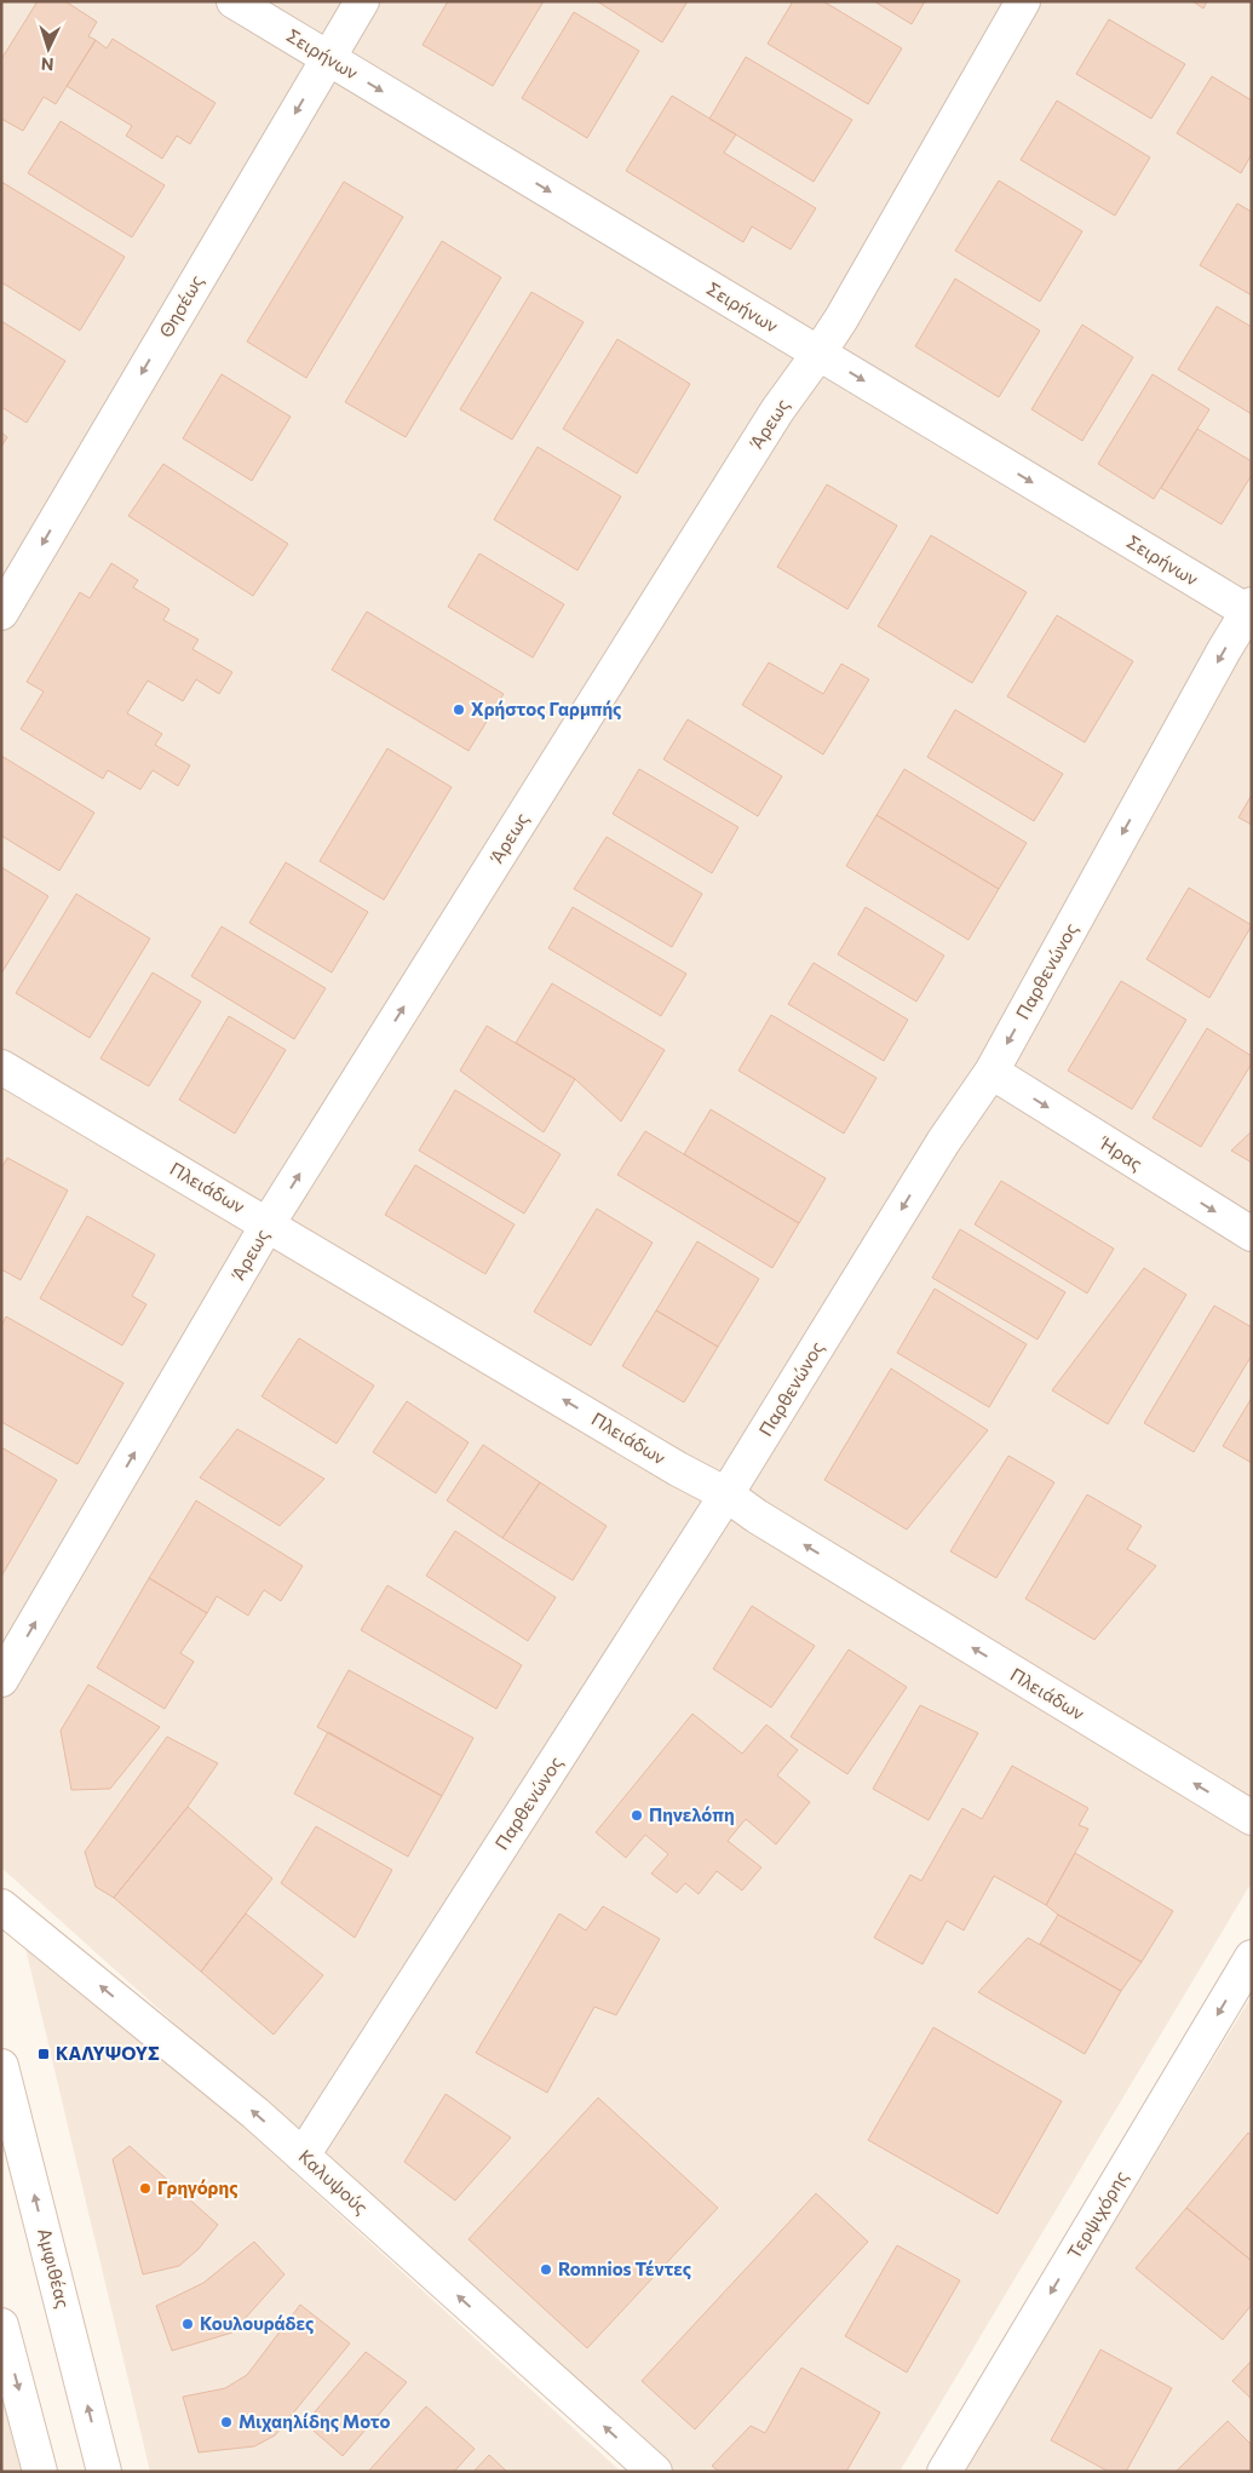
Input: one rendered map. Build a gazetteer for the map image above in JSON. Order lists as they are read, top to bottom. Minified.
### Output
{"streets":{"street":["Σειρήνων","Θησέως","Άρεως","Παρθενώνος","Ήρας","Πλειάδων","Καλυψούς","Τερψιχόρης","Αμφιθέας"]},"crossings":[["Σειρήνων","Θησέως"],["Σειρήνων","Άρεως"],["Σειρήνων","Παρθενώνος"],["Άρεως","Πλειάδων"],["Παρθενώνος","Ήρας"],["Παρθενώνος","Πλειάδων"],["Παρθενώνος","Καλυψούς"]],"one_way":["Σειρήνων","Θησέως","Άρεως","Παρθενώνος","Ήρας","Πλειάδων","Καλυψούς","Τερψιχόρης"],"places":{"other":["Χρήστος Γαρμπής","Πηνελόπη","Γρηγόρης","Romnios Τέντες","Κουλουράδες","Μιχαηλίδης Μοτο"],"transit":["ΚΑΛΥΨΟΥΣ"]},"north":"bottom"}
